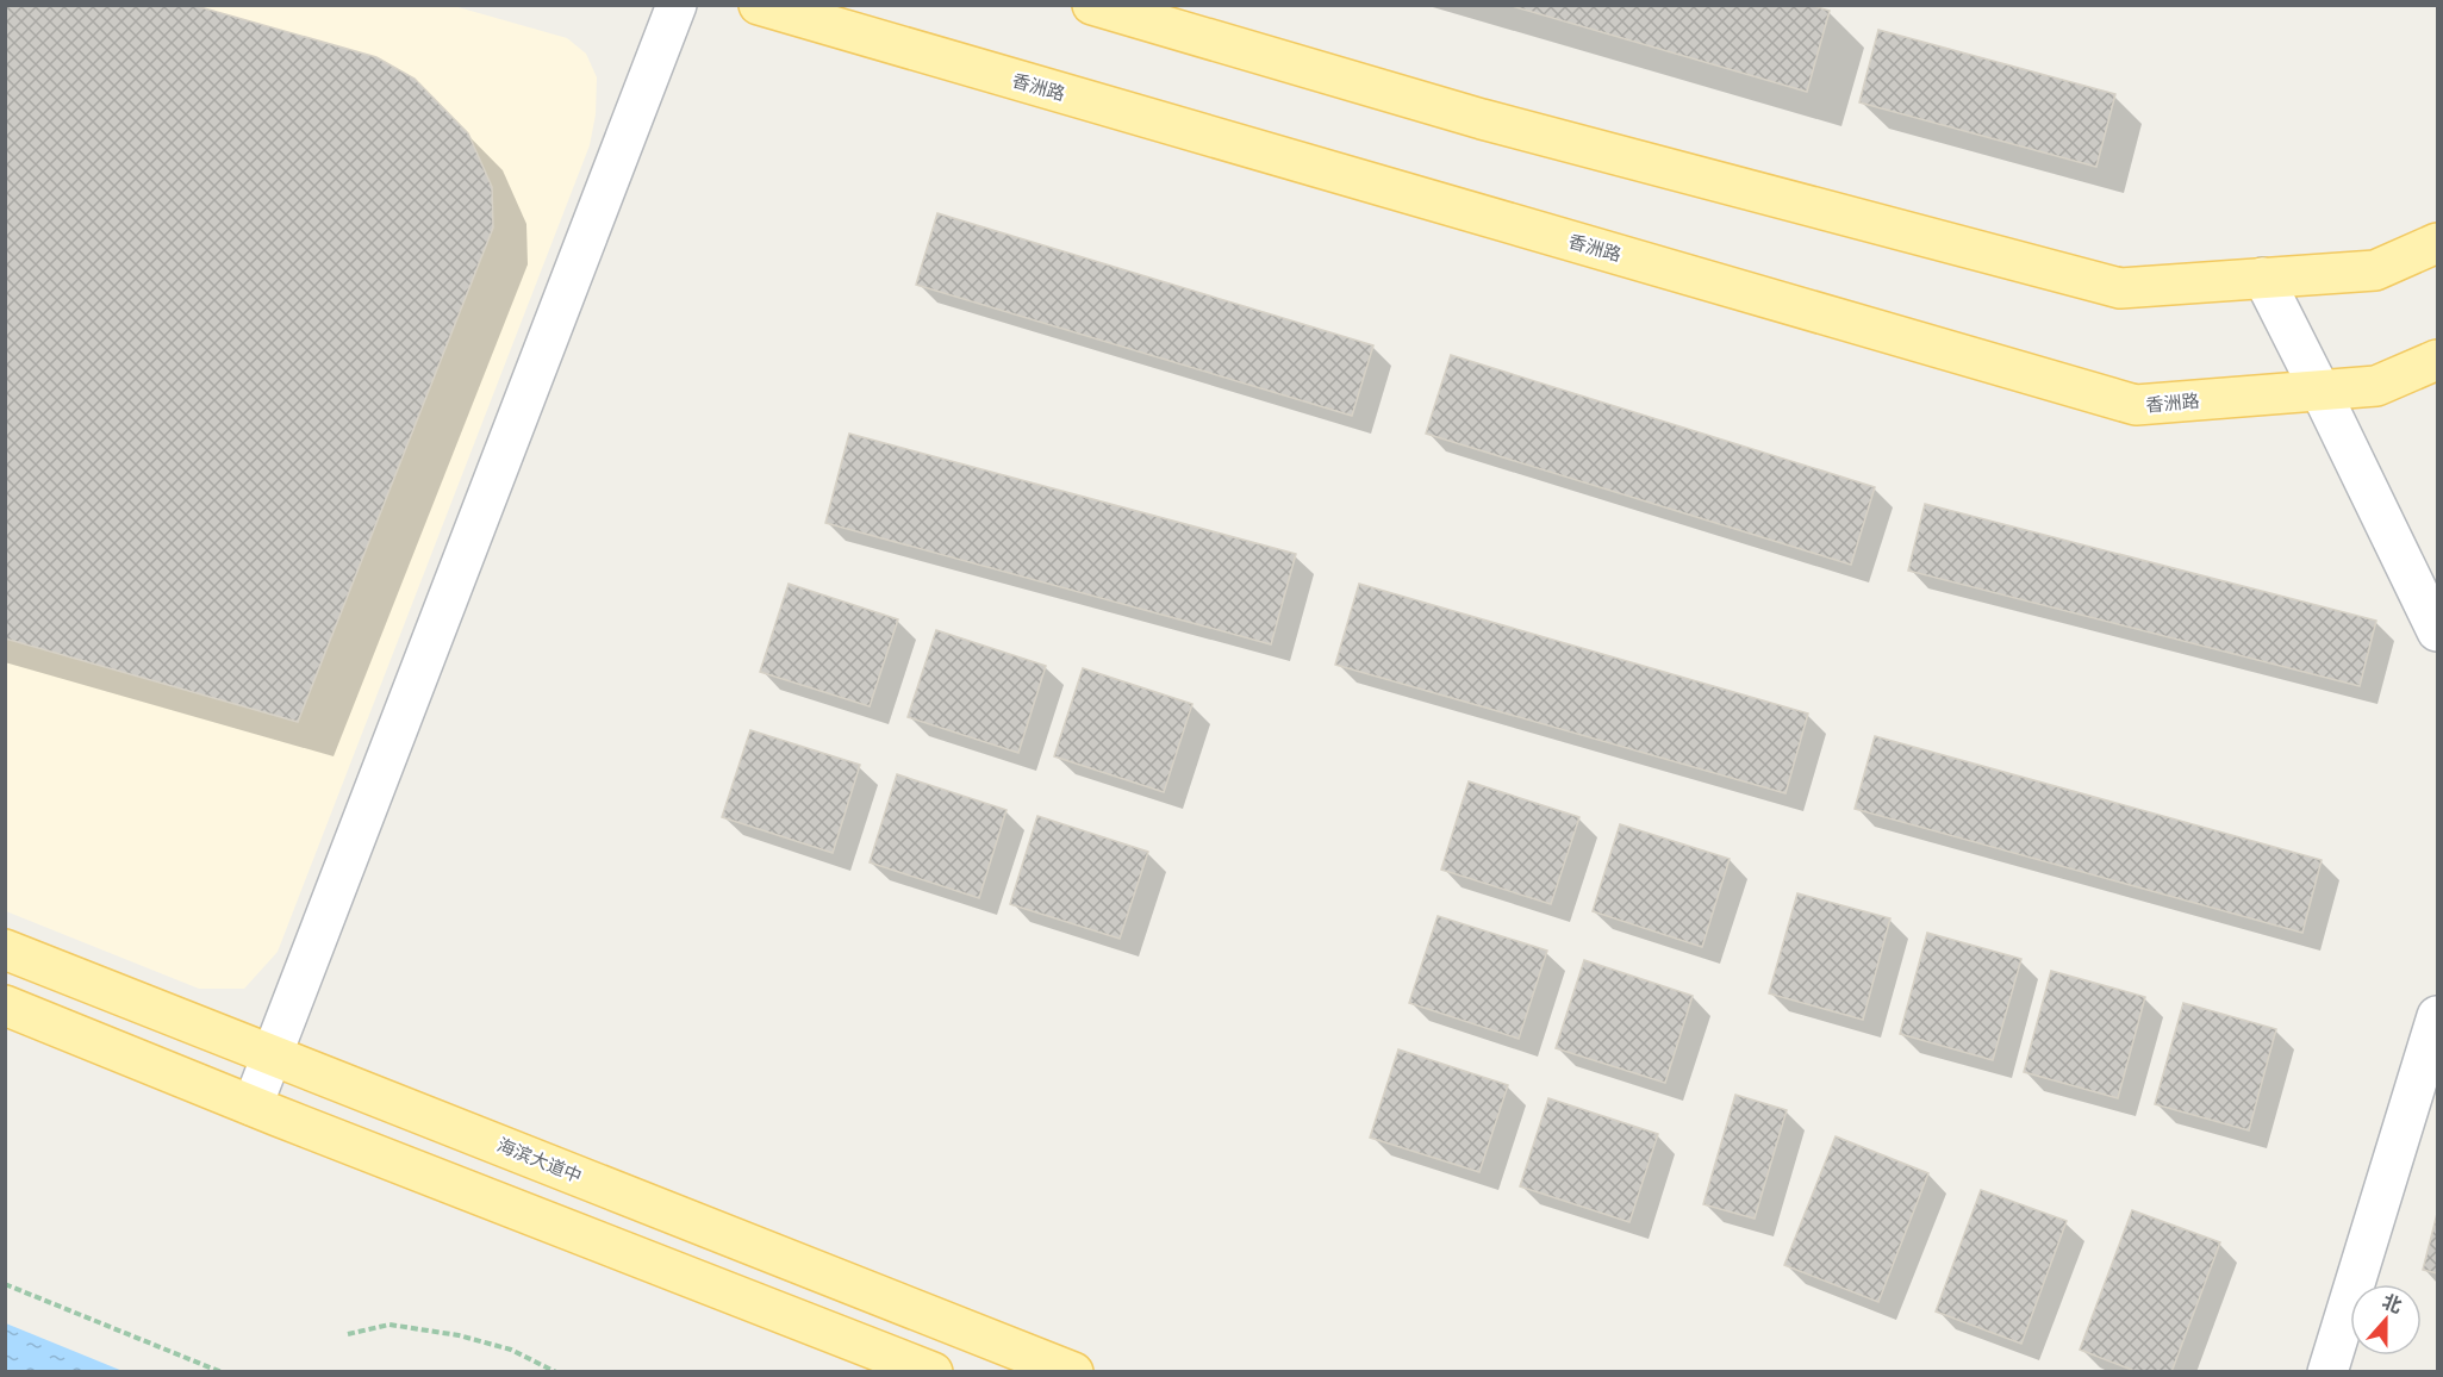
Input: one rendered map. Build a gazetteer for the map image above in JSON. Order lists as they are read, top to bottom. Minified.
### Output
{"streets":{"main road":["香洲路","海滨大道中"]},"north":"top"}
